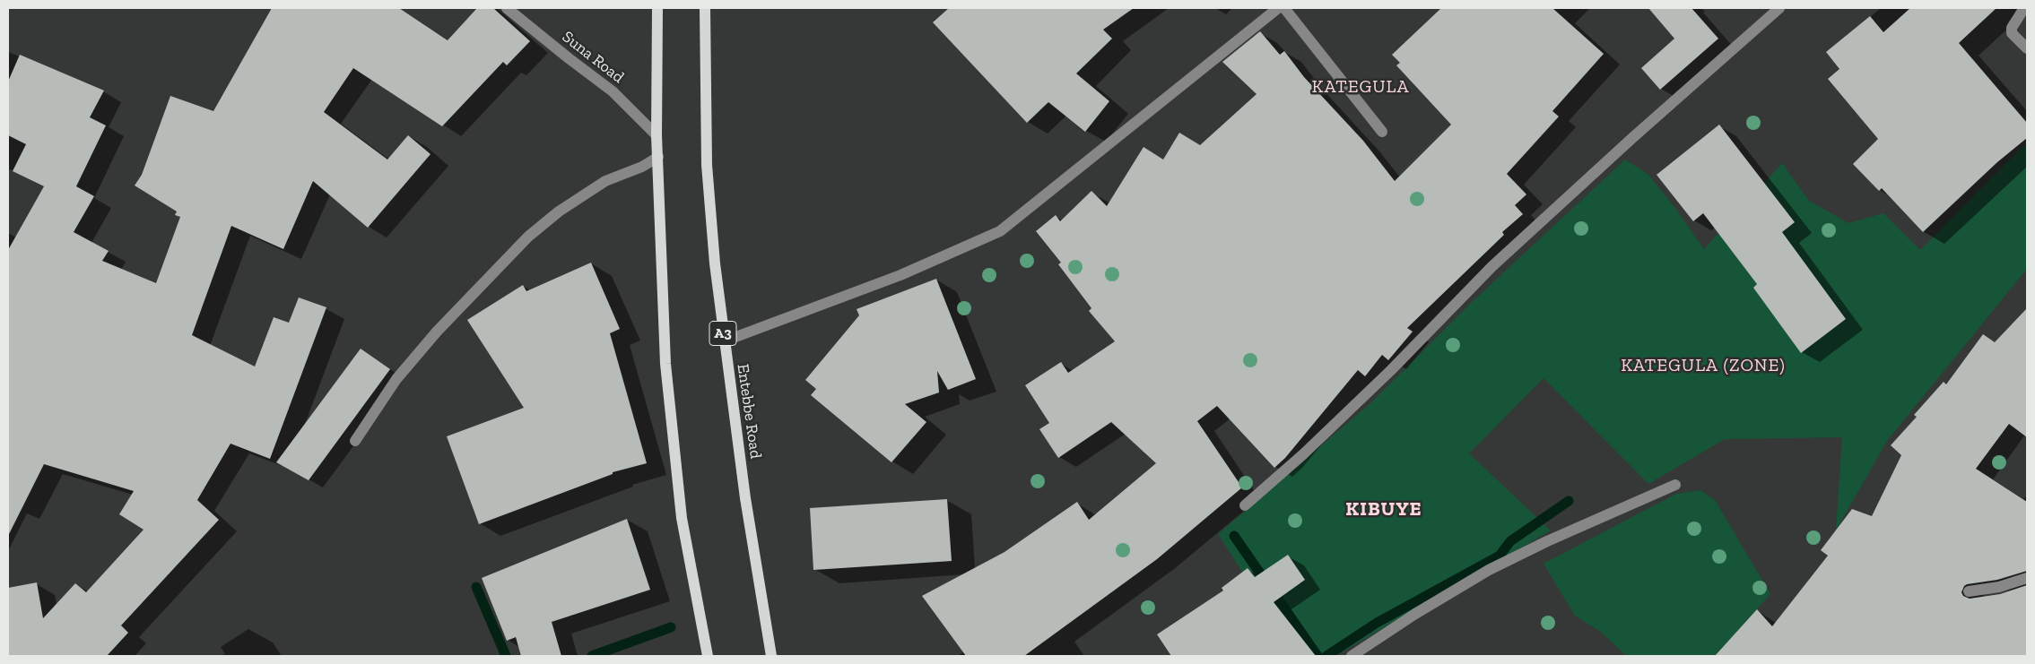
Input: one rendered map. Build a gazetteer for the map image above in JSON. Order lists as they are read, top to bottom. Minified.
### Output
{"streets":{"main road":["A3","Entebbe Road"],"street":["Suna Road"]},"districts":["KATEGULA","KATEGULA (ZONE)","KIBUYE"]}
